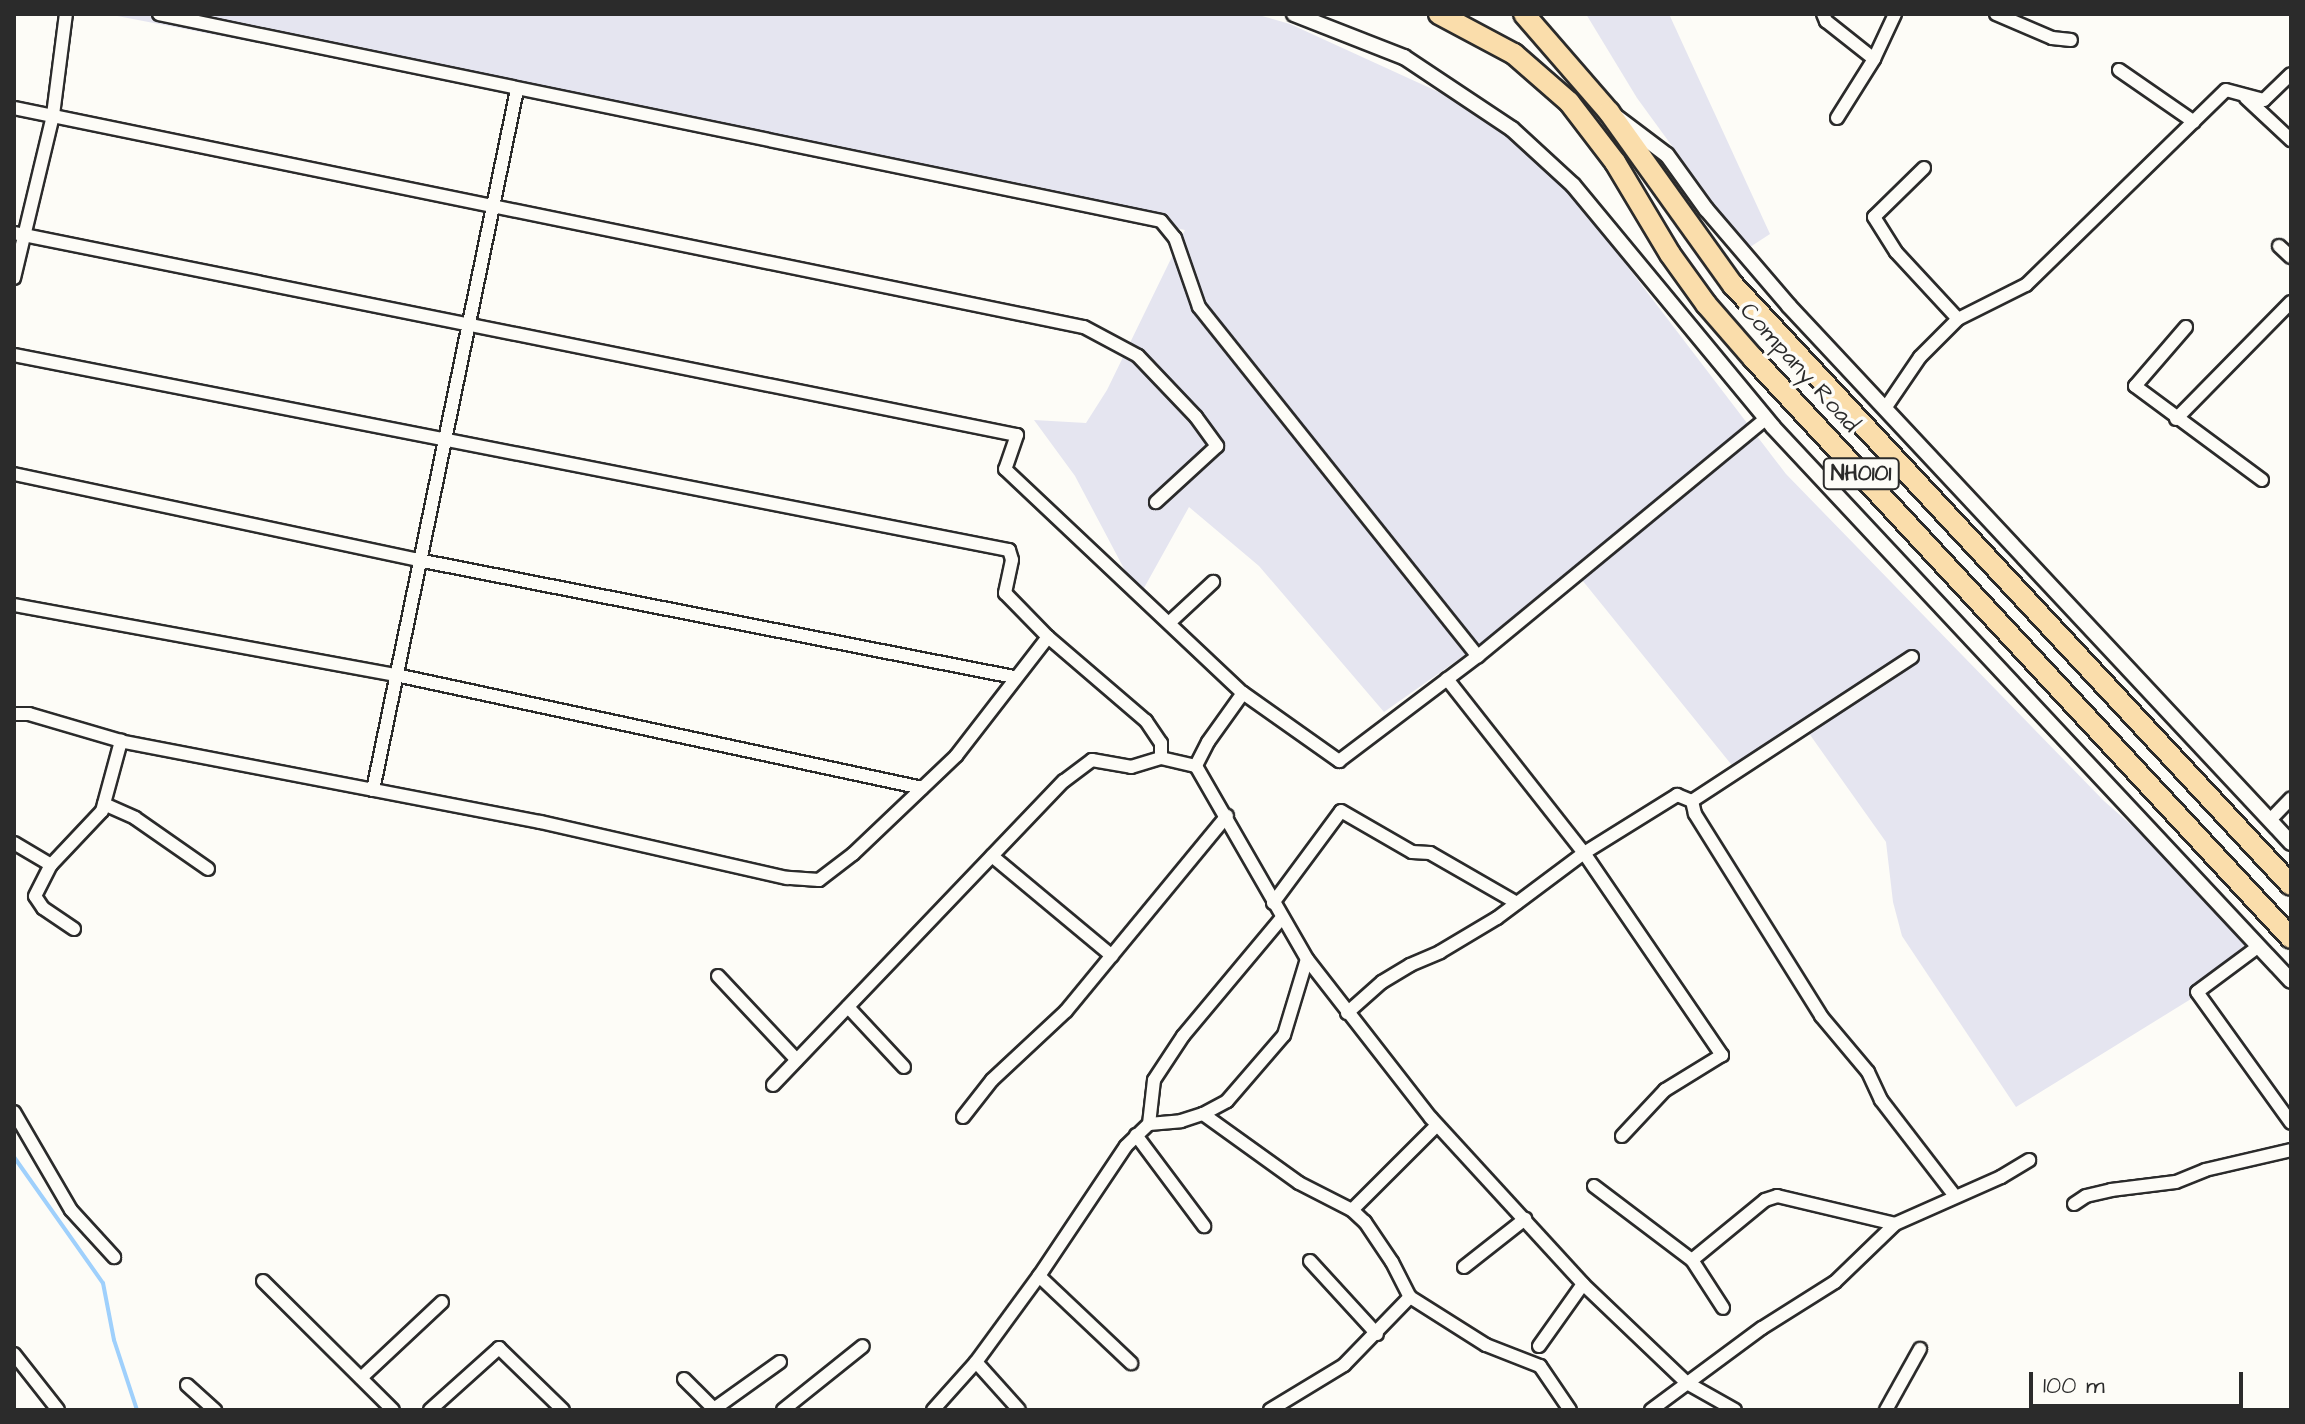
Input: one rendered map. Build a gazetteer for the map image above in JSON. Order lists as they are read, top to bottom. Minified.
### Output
{"streets":{"highway":["Company Road","NH0101"]},"scale_bar":"100 m"}
